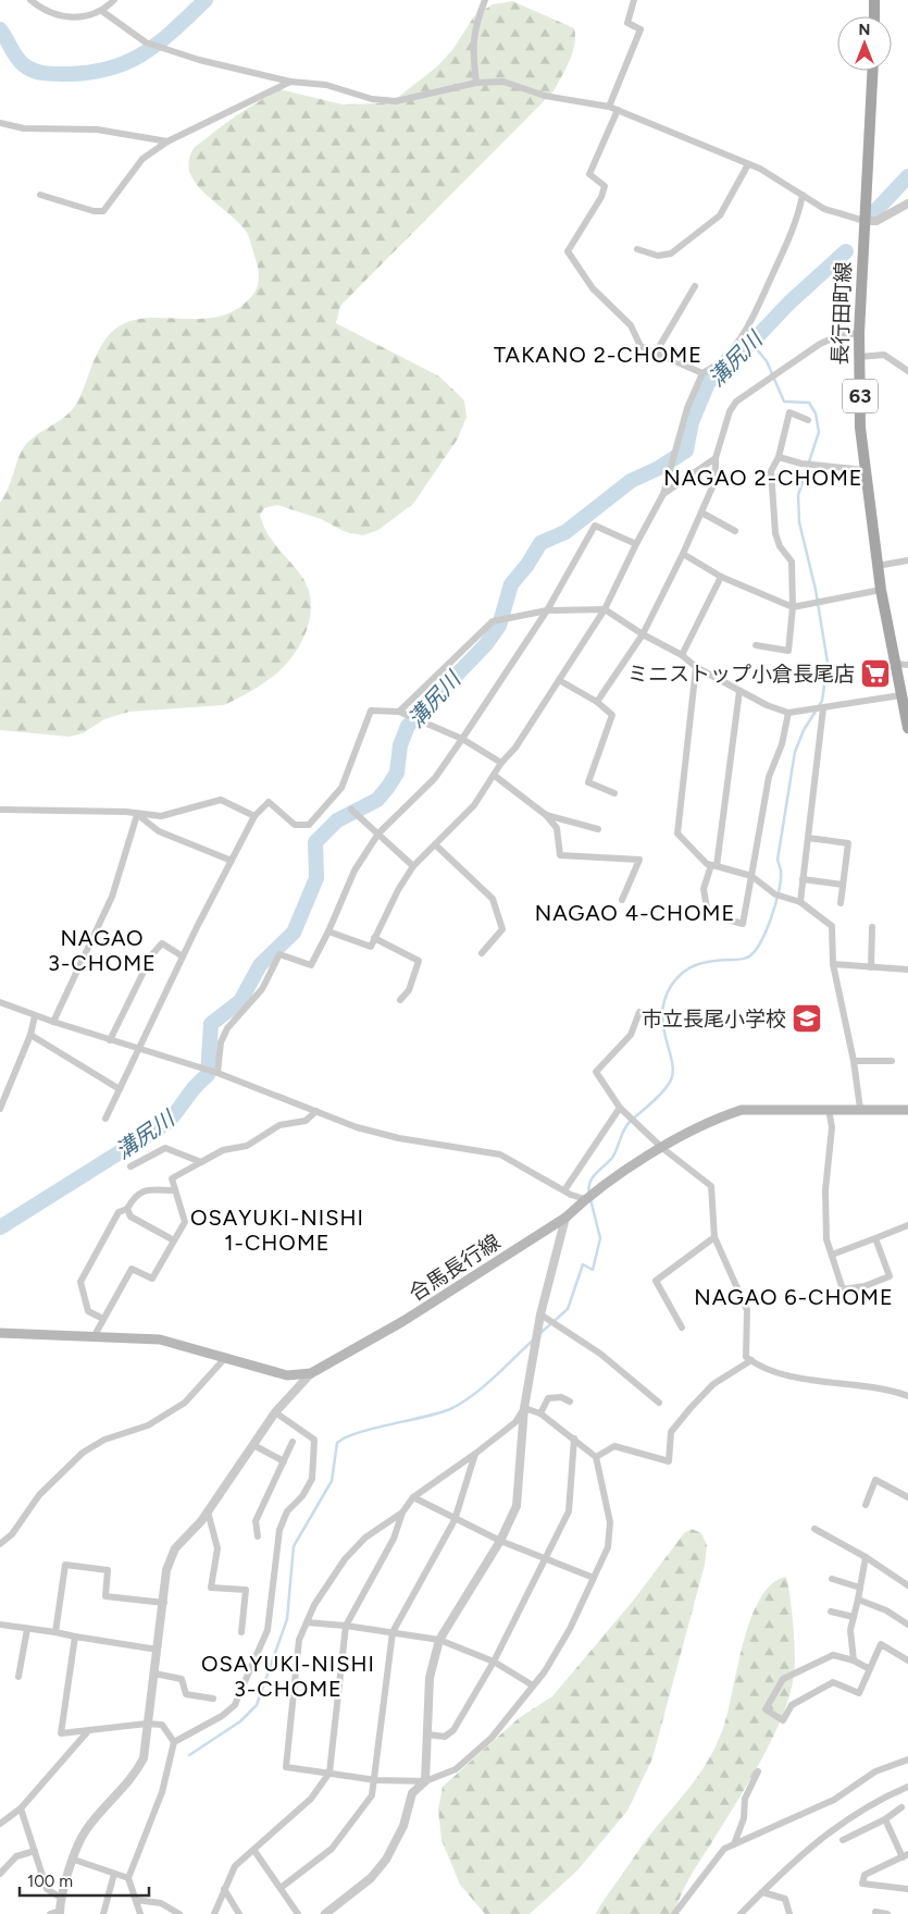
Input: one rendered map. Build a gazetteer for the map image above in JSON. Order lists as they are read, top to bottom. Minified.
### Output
{"streets":{"main road":["長行田町線","63","合馬長行線"]},"districts":["TAKANO 2-CHOME","NAGAO 2-CHOME","NAGAO 4-CHOME","NAGAO 3-CHOME","OSAYUKI-NISHI 1-CHOME","NAGAO 6-CHOME","OSAYUKI-NISHI 3-CHOME"],"water":["溝尻川"],"places":{"supermarket":["ミニストップ小倉長尾店"],"school or university":["市立長尾小学校"]},"scale_bar":"100 m","north":"top"}
